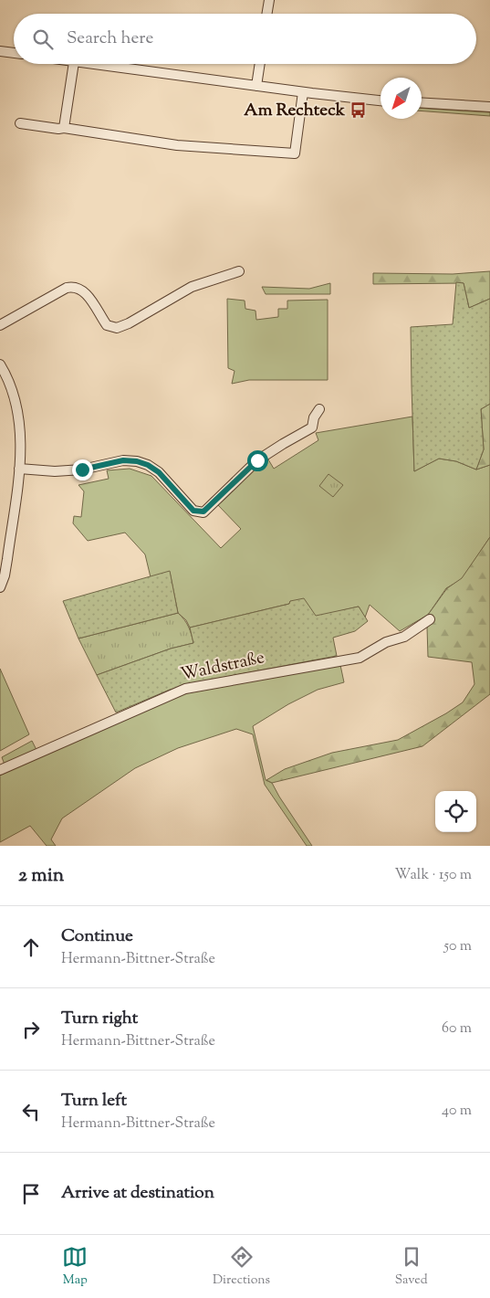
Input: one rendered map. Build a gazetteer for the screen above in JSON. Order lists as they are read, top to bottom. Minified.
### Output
{"streets":{"street":["Waldstraße"]},"places":{"bus stop":["Am Rechteck"]},"north":"bottom left","page":{"search":"Search here","heading":["2 min","Walk · 150 m"],"list":[["Continue","Hermann-Bittner-Straße","50 m"],["Turn right","Hermann-Bittner-Straße","60 m"],["Turn left","Hermann-Bittner-Straße","40 m"],"Arrive at destination"],"nav":["Map","Directions","Saved"]}}
